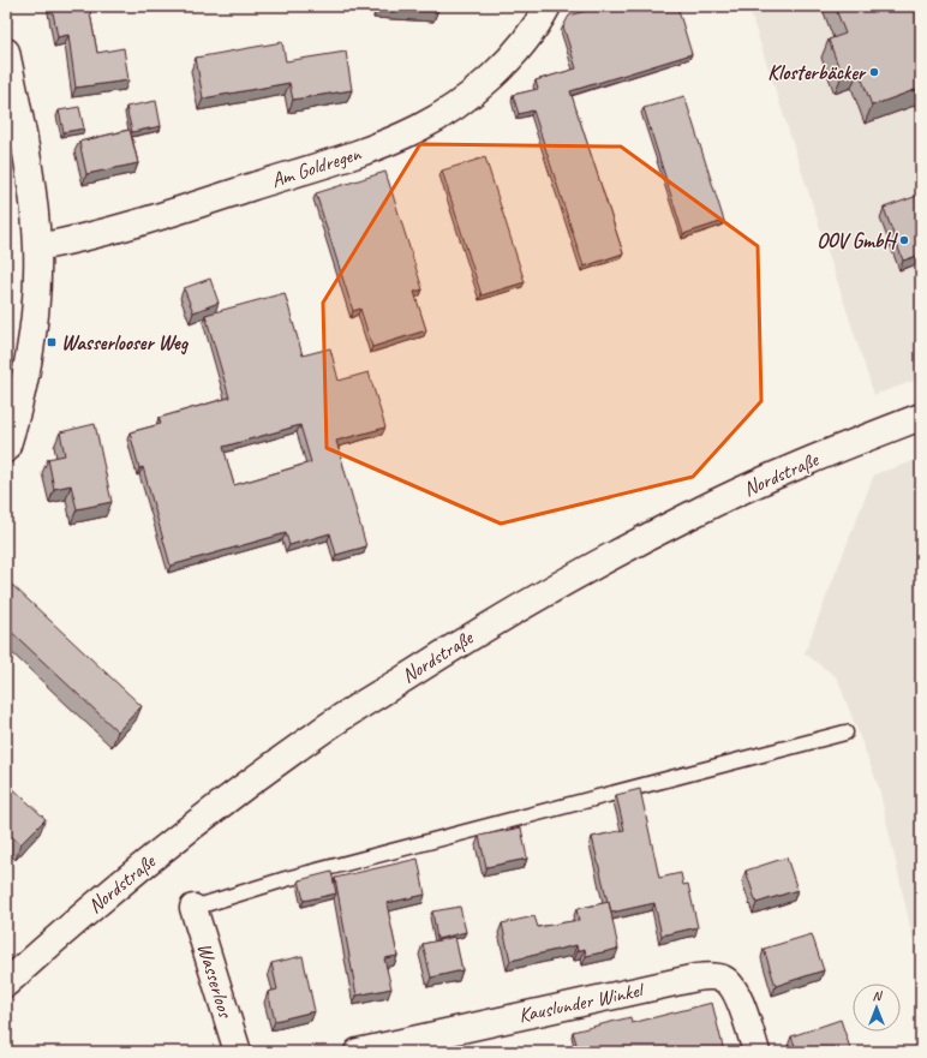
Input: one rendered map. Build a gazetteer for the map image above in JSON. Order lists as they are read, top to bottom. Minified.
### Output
{"streets":{"street":["Am Goldregen","Nordstraße","Wasserloos","Kauslunder Winkel"]},"places":{"other":["Klosterbäcker","OOV GmbH"],"transit":["Wasserlooser Weg"]},"north":"top"}
